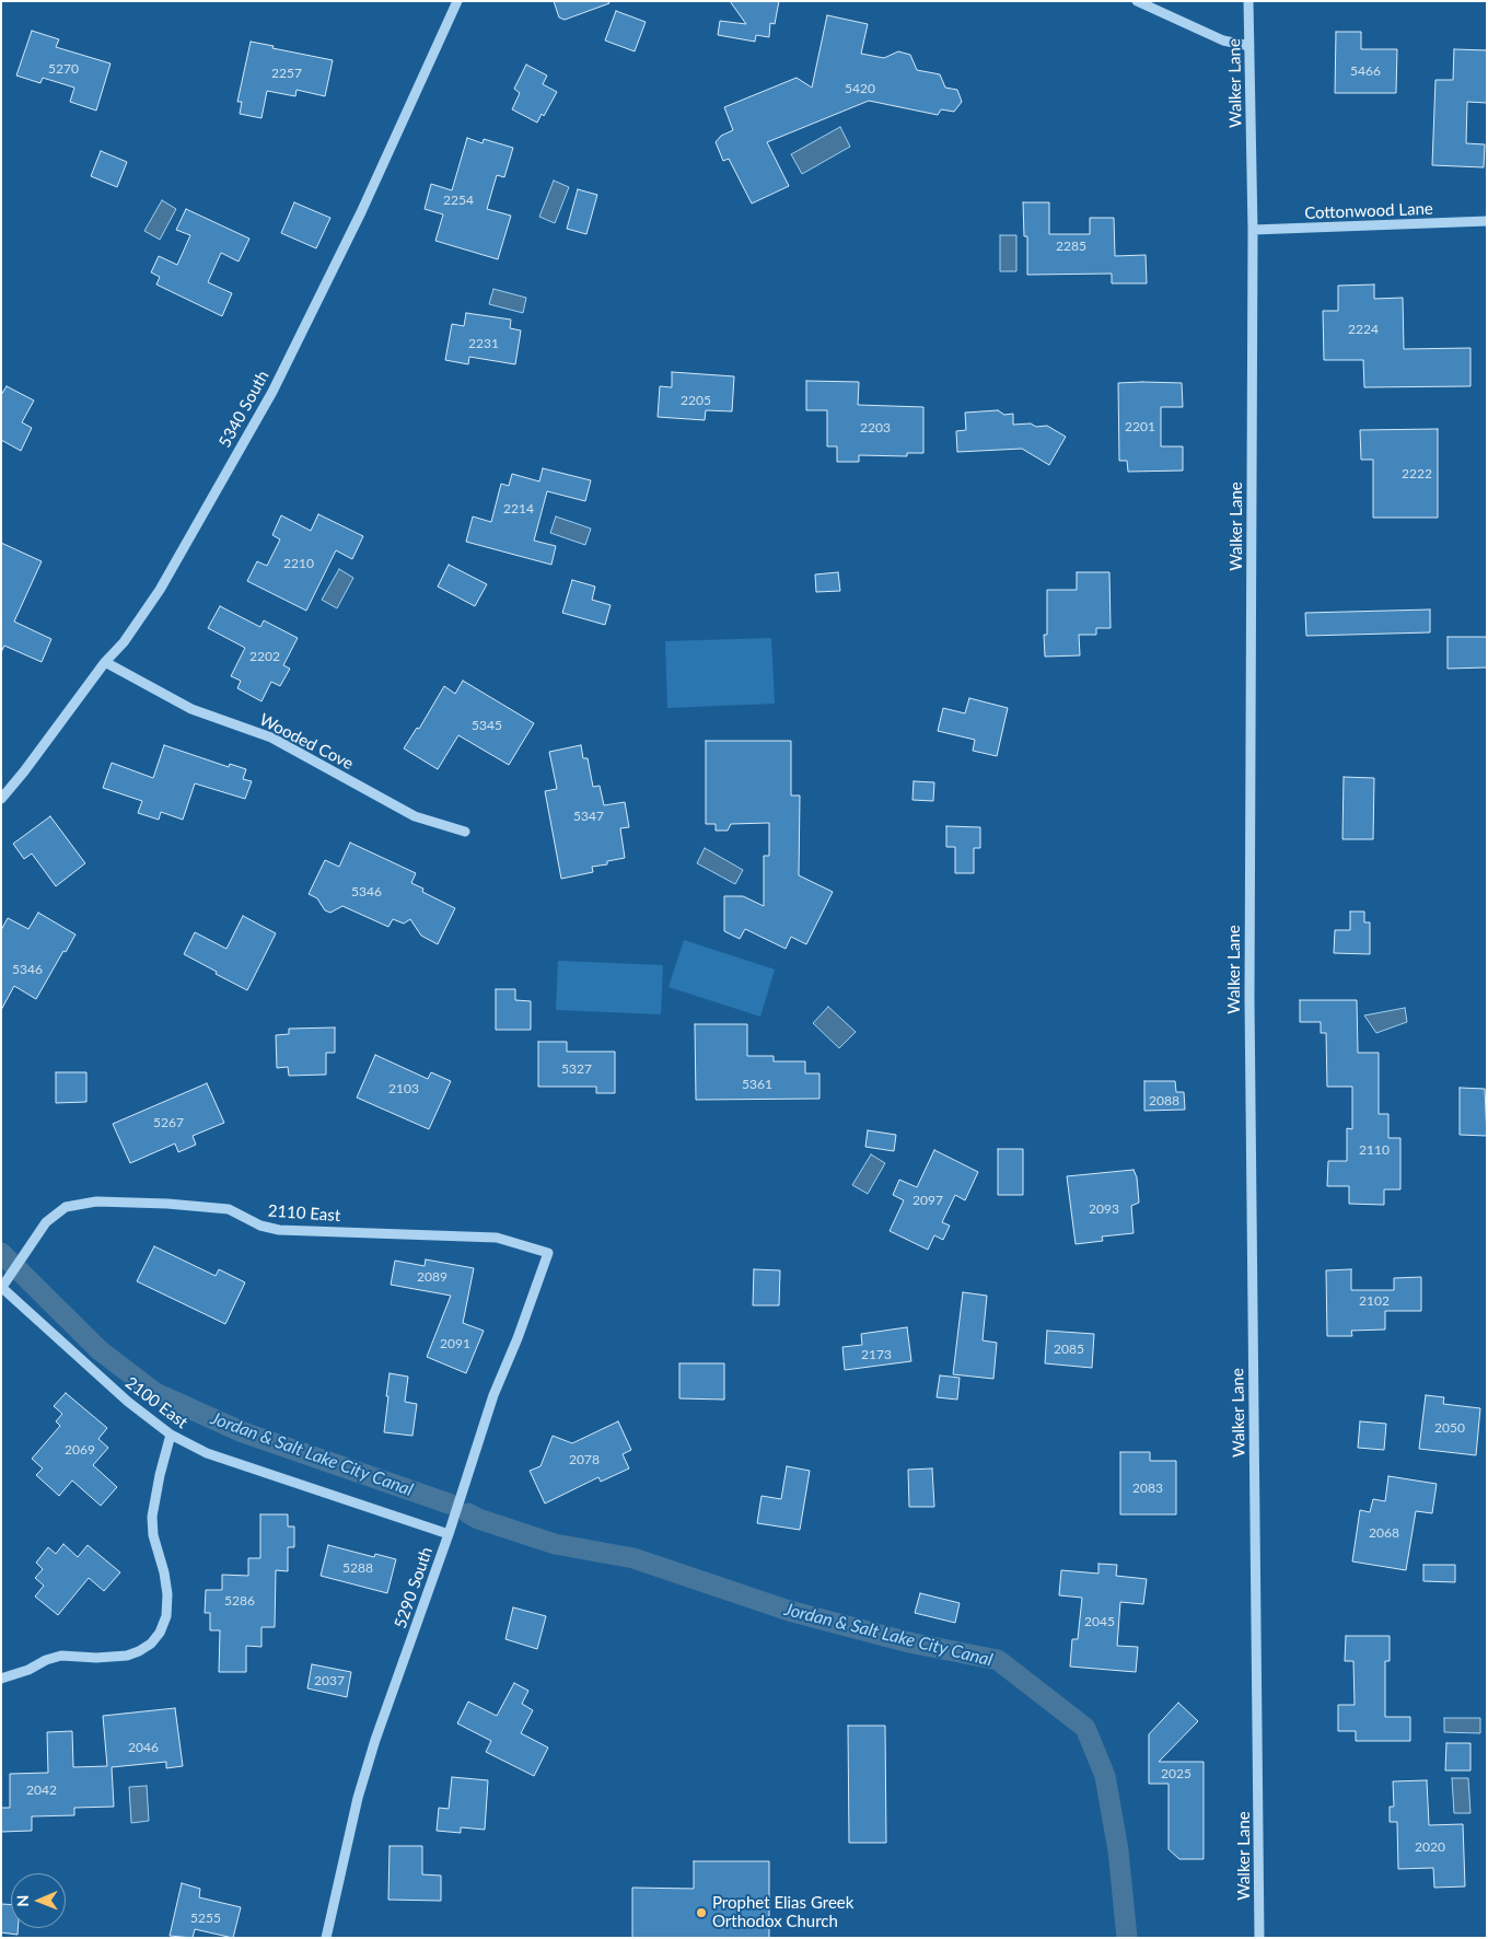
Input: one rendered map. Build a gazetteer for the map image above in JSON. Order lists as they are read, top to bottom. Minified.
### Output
{"streets":{"street":["Walker Lane","Cottonwood Lane","5340 South","Wooded Cove","2110 East","2100 East","5290 South"]},"crossings":[["Walker Lane","Cottonwood Lane"],["5340 South","Wooded Cove"],["2110 East","2100 East"],["2110 East","5290 South"],["2100 East","5290 South"]],"water":["Jordan & Salt Lake City Canal"],"places":["Prophet Elias Greek Orthodox Church"],"house_numbers":["5270","5466","2257","5420","2254","2285","2224","2231","2205","2201","2203","2222","2214","2210","2202","5345","5347","5346","5346","5327","5361","2103","2088","5267","2110","2097","2093","2089","2102","2091","2085","2173","2050","2069","2078","2083","2068","5288","5286","2045","2037","2046","2025","2042","2020","5255"],"north":"left"}
